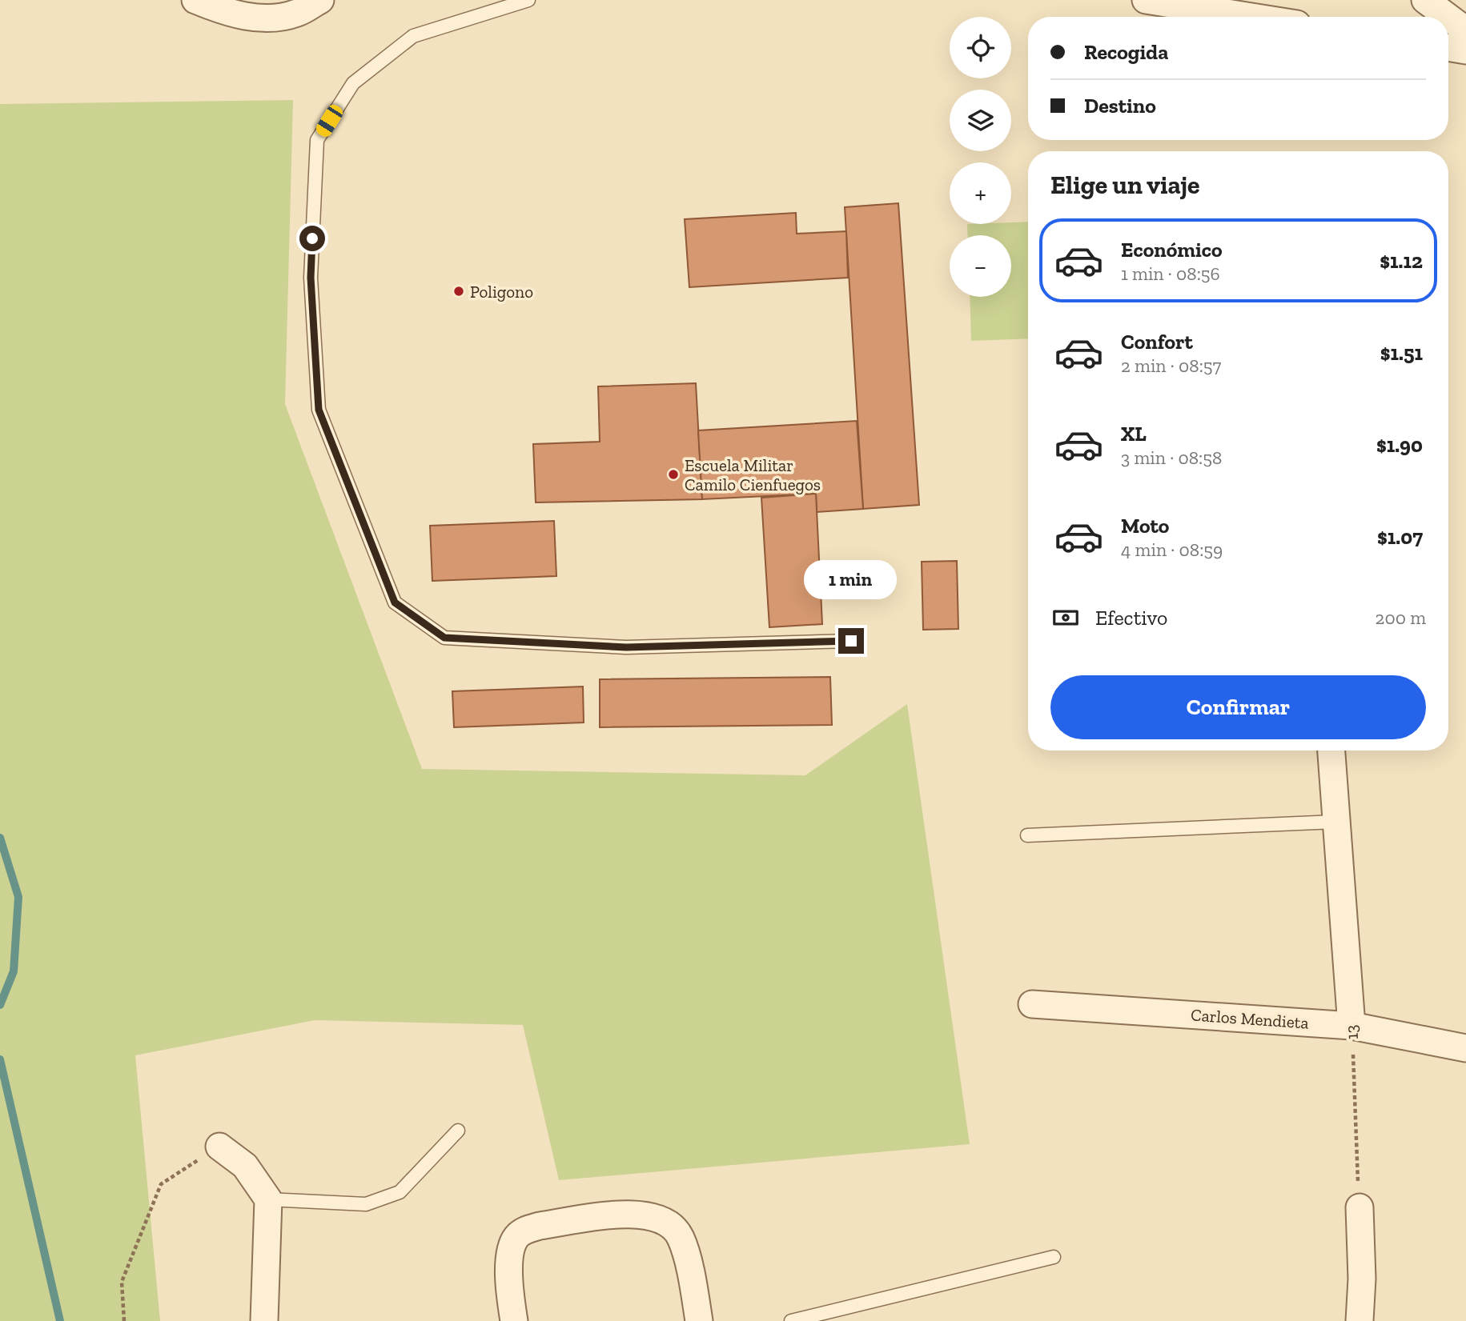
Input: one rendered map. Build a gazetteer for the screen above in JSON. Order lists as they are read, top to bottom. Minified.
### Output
{"streets":{"street":["Carlos Mendieta","13"]},"crossings":[["Carlos Mendieta","13"]],"places":["Poligono","Escuela Militar Camilo Cienfuegos"],"page":{"map_buttons":["+","−"],"banner":["Recogida","Destino"],"heading":"Elige un viaje","list":[{"name":"Económico","note":"1 min · 08:56","value":"$1.12"},{"name":"Confort","note":"2 min · 08:57","value":"$1.51"},{"name":"XL","note":"3 min · 08:58","value":"$1.90"},{"name":"Moto","note":"4 min · 08:59","value":"$1.07"}],"bubble":"1 min","pay":["Efectivo","200 m"],"buttons":"Confirmar"}}
